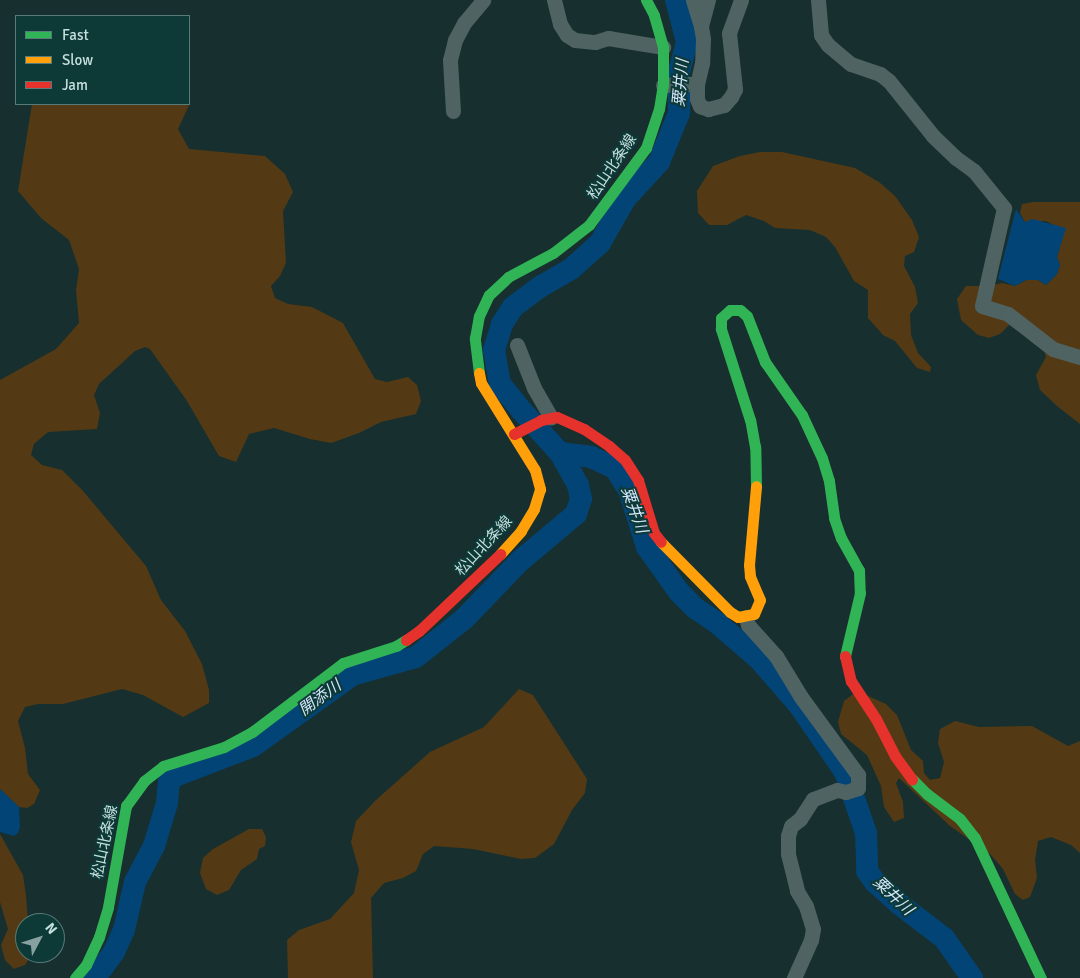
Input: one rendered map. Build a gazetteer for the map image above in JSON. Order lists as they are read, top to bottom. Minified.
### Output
{"streets":{"street":["松山北条線"]},"water":["粟井川","開添川"],"legend":["Fast","Slow","Jam"],"north":"top right"}
